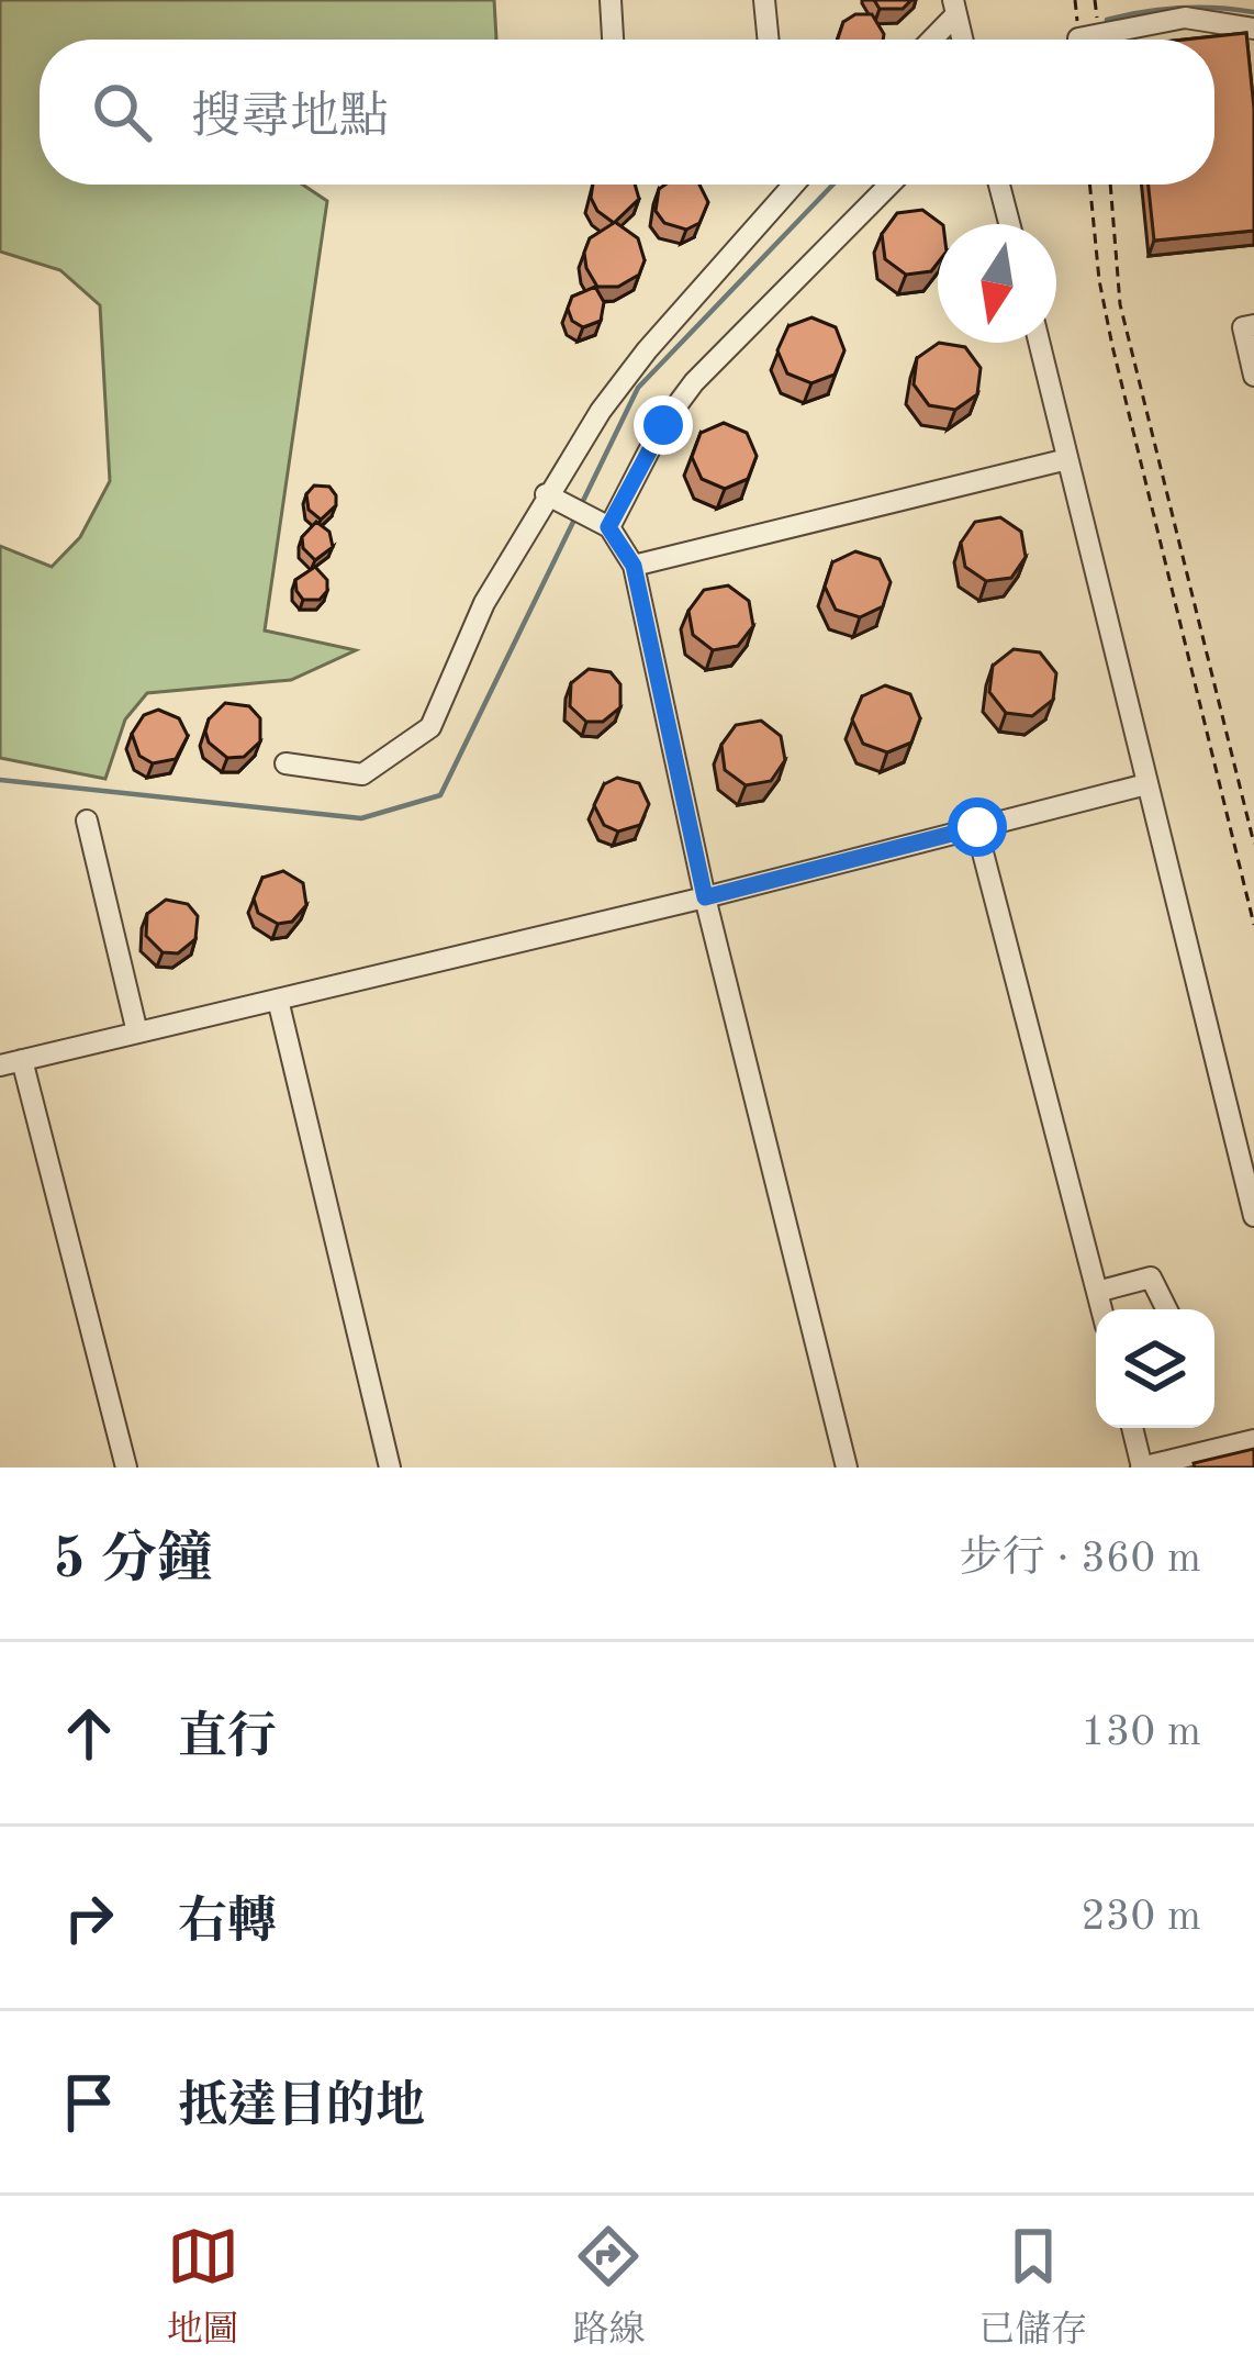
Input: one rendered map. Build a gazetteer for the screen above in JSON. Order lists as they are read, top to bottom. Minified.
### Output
{"north":"bottom","page":{"search":"搜尋地點","heading":["5 分鐘","步行 · 360 m"],"list":[["直行","130 m"],["右轉","230 m"],"抵達目的地"],"nav":["地圖","路線","已儲存"]}}
